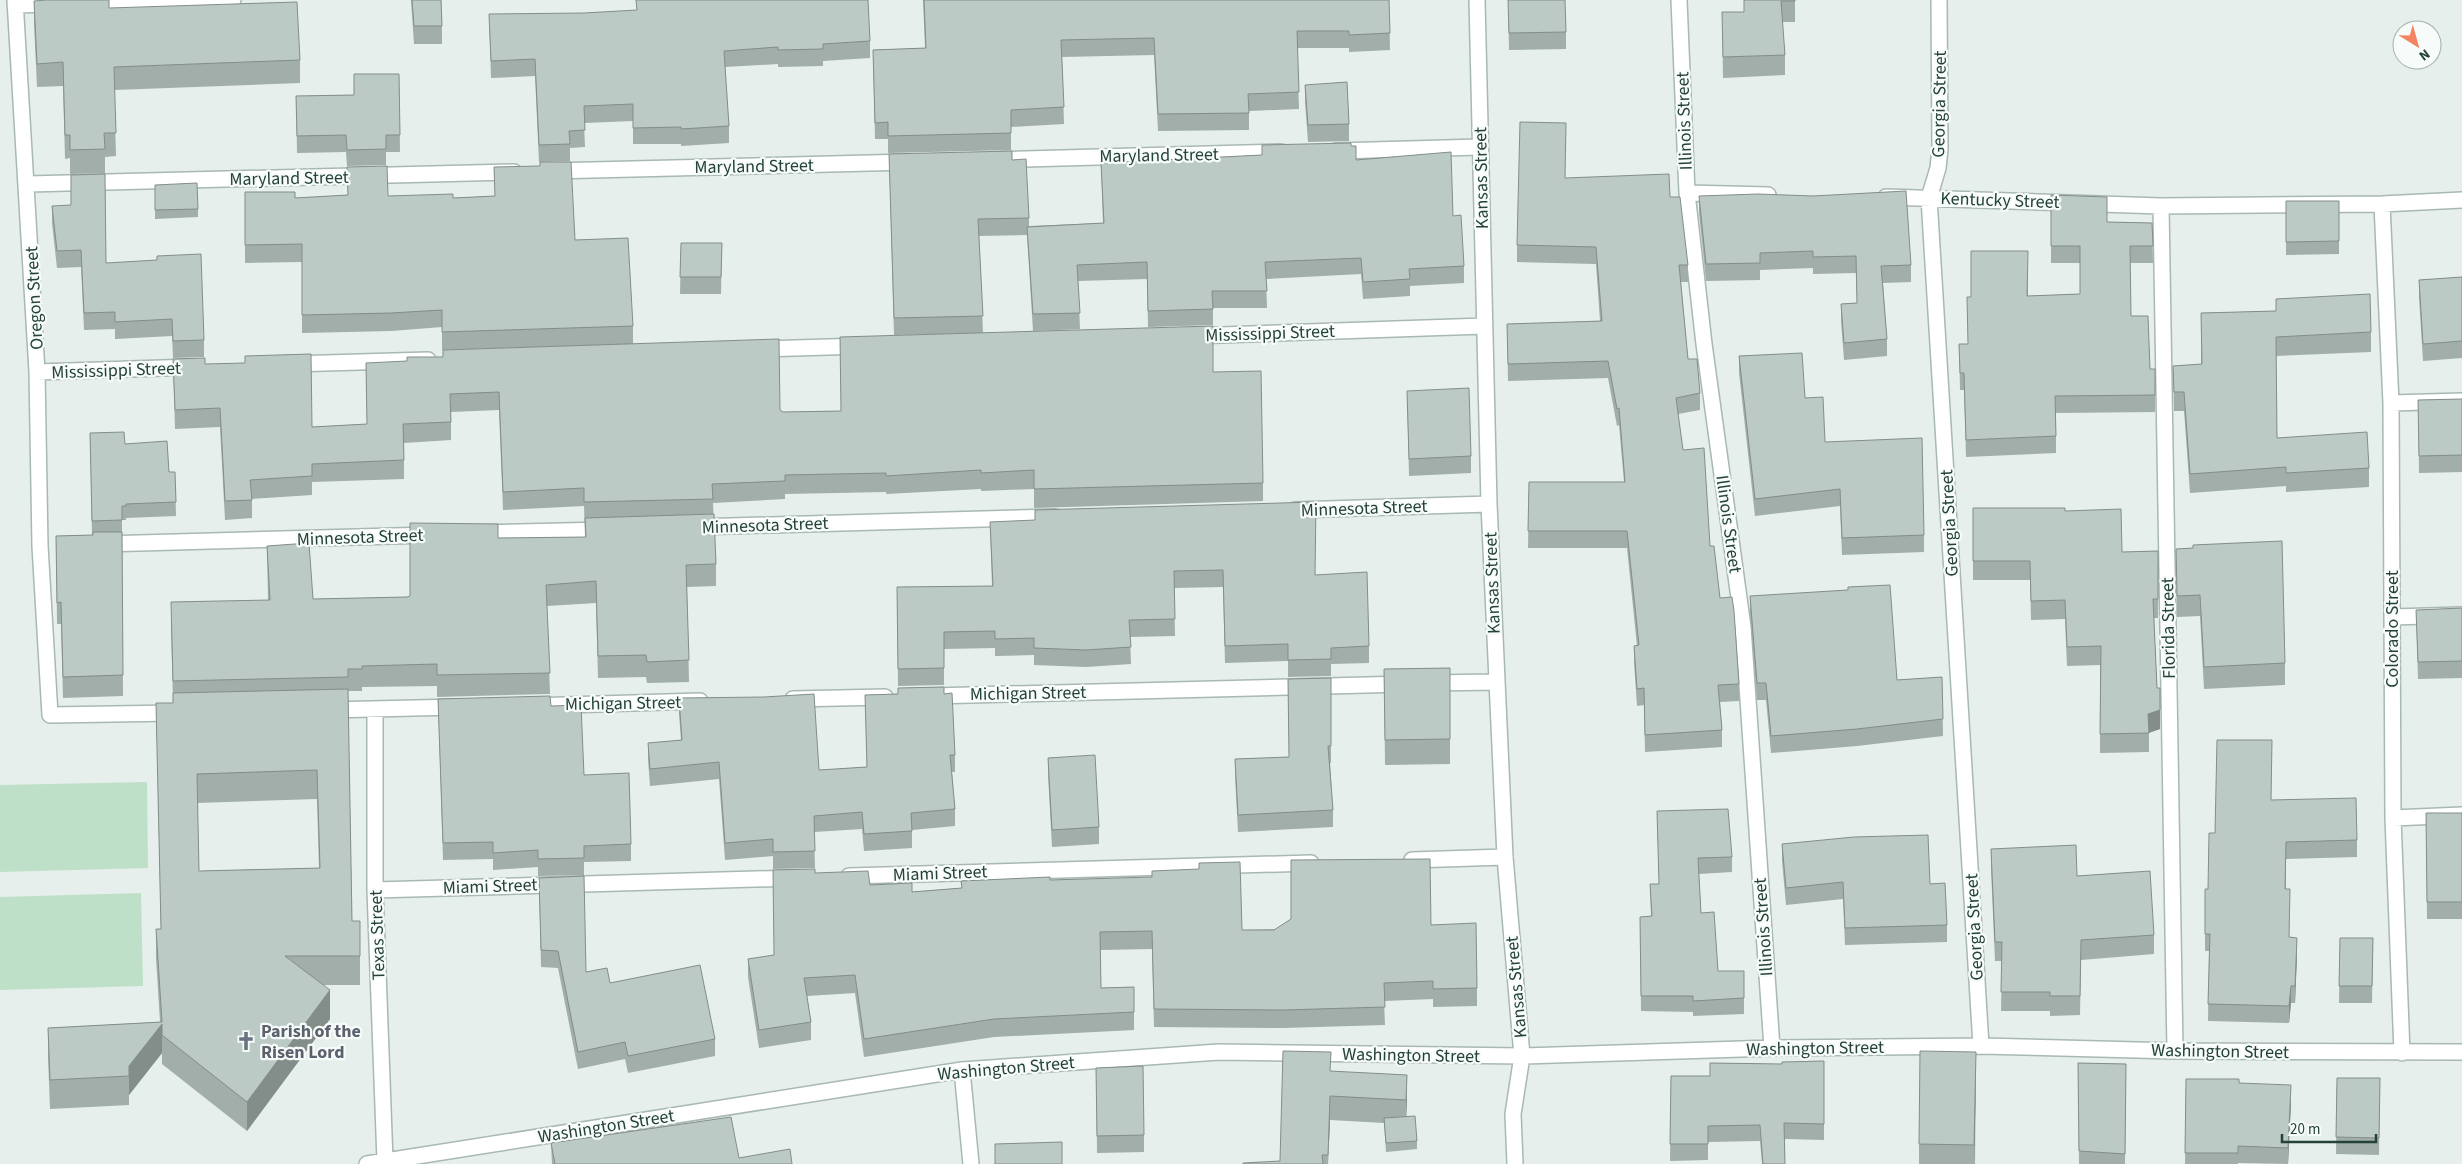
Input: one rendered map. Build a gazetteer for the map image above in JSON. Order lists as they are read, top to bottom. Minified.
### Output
{"streets":{"street":["Georgia Street","Illinois Street","Maryland Street","Kansas Street","Kentucky Street","Oregon Street","Mississippi Street","Minnesota Street","Florida Street","Colorado Street","Michigan Street","Miami Street","Texas Street","Washington Street"]},"crossings":[["Georgia Street","Kentucky Street"],["Georgia Street","Washington Street"],["Illinois Street","Washington Street"],["Maryland Street","Oregon Street"],["Kansas Street","Mississippi Street"],["Kansas Street","Minnesota Street"],["Kansas Street","Michigan Street"],["Kansas Street","Washington Street"],["Kentucky Street","Florida Street"],["Kentucky Street","Colorado Street"],["Oregon Street","Mississippi Street"],["Florida Street","Washington Street"],["Colorado Street","Washington Street"],["Miami Street","Texas Street"],["Texas Street","Washington Street"]],"places":{"church":["Parish of the Risen Lord"]},"scale_bar":"20 m","north":"bottom right"}
